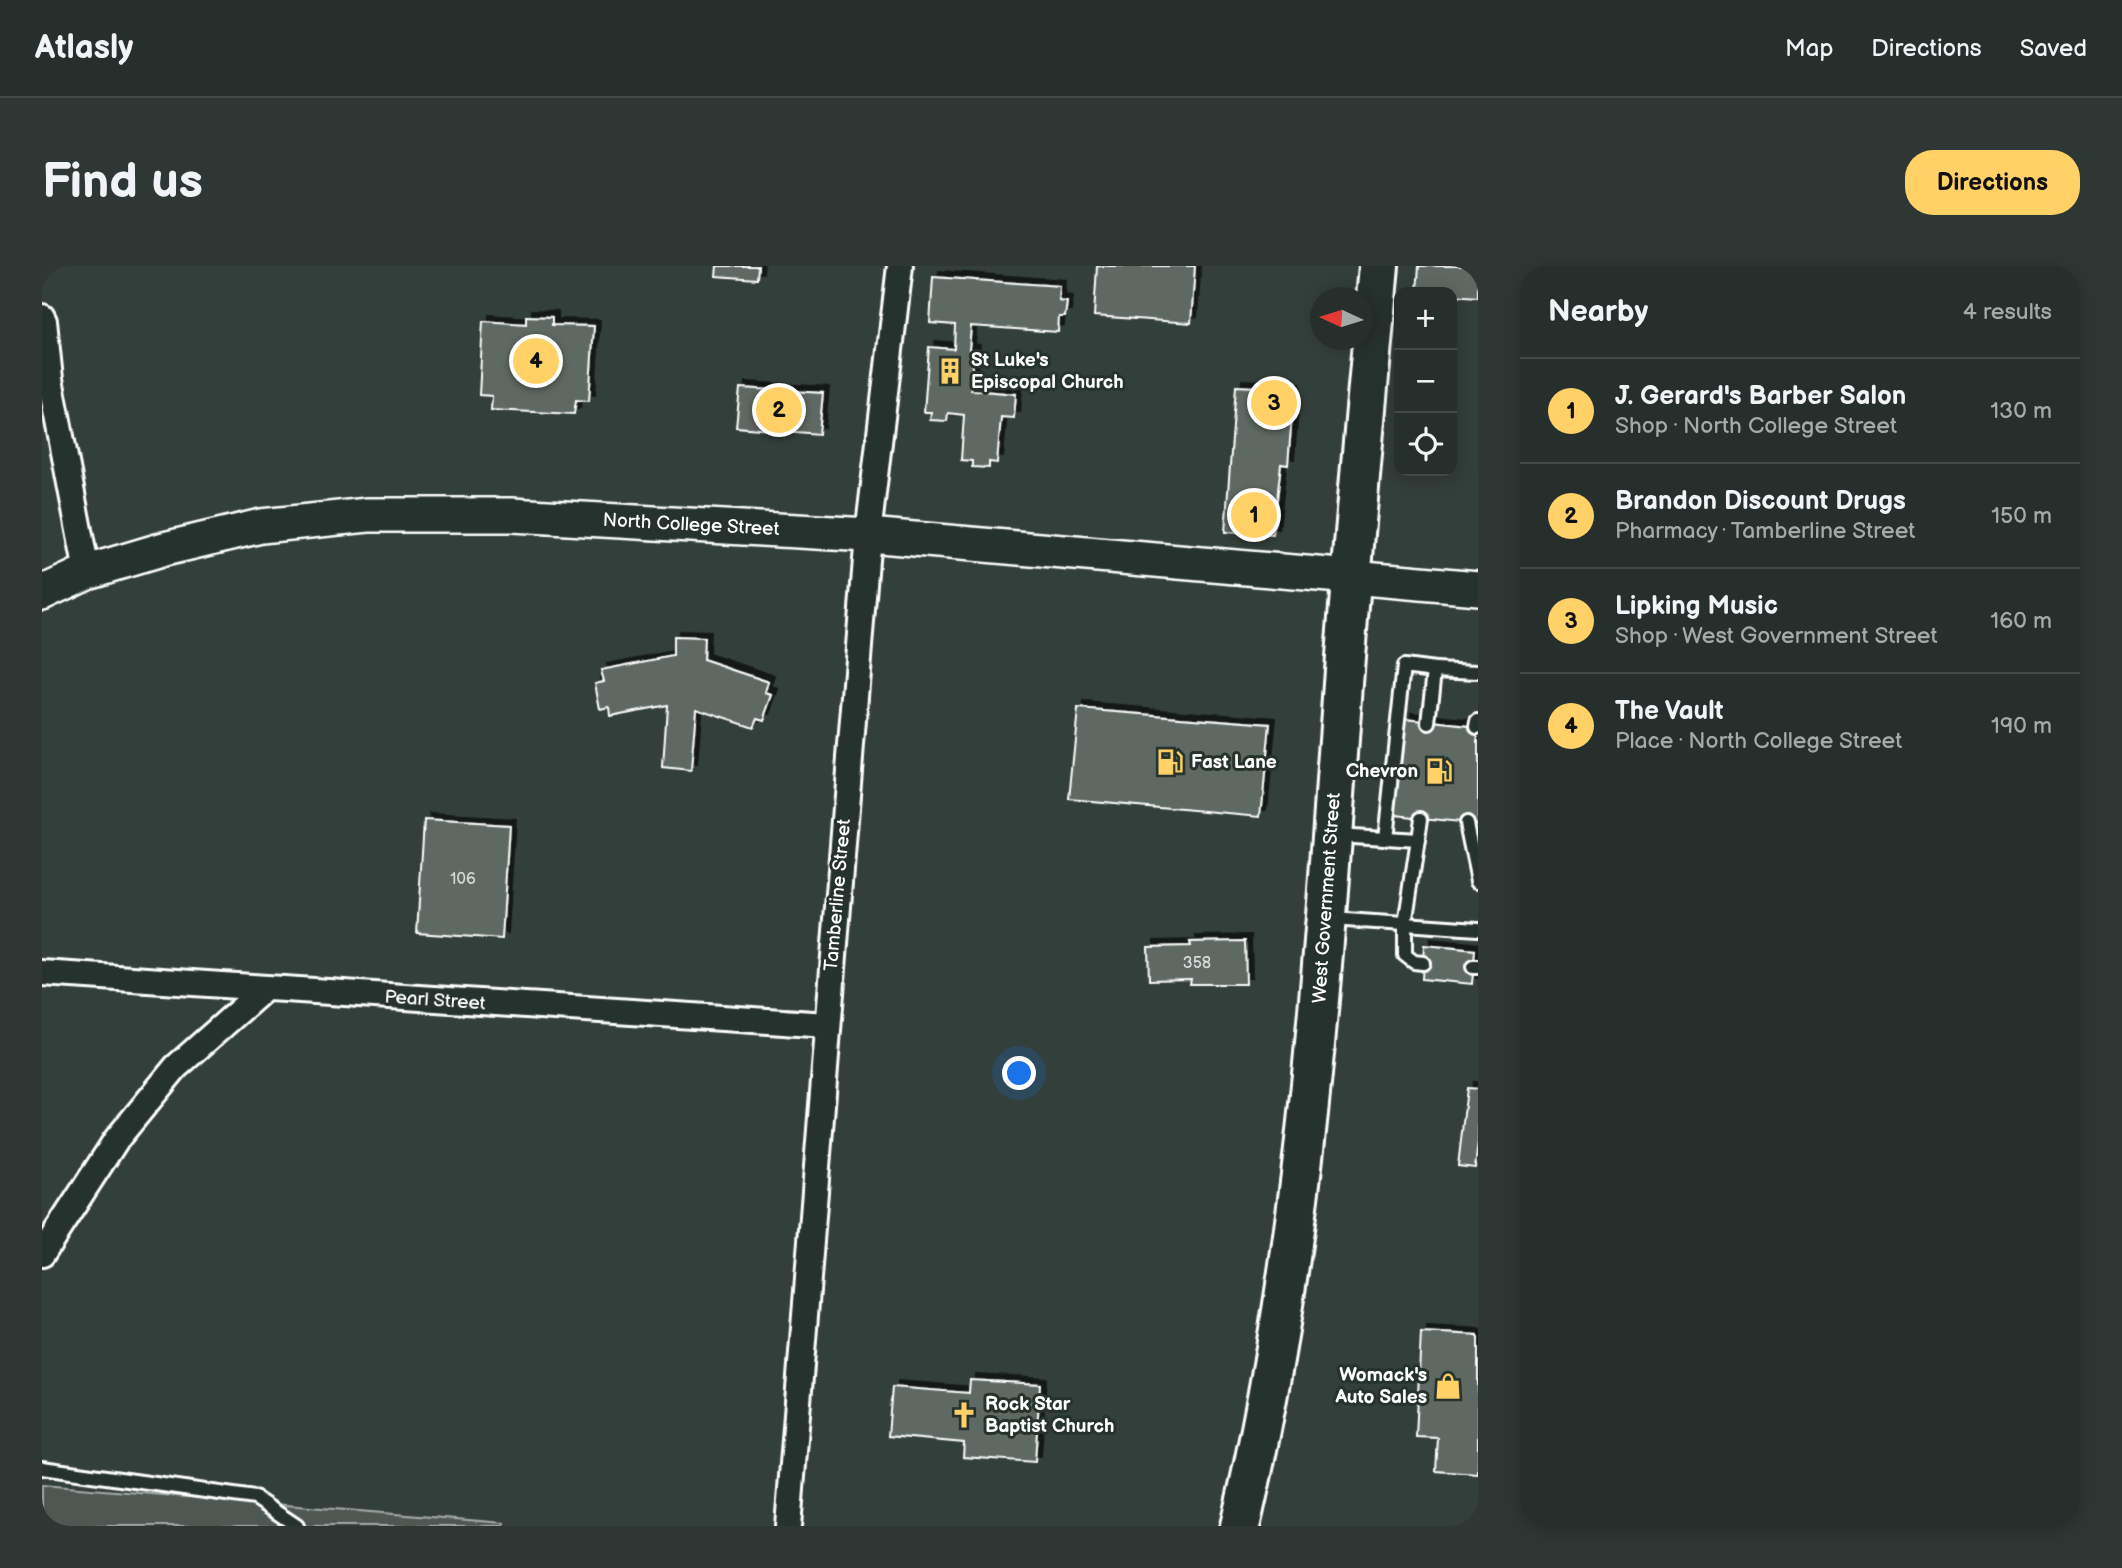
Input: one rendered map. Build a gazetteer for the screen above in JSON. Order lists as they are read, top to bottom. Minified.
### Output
{"streets":{"main road":["North College Street","West Government Street"],"street":["Tamberline Street","Pearl Street"]},"crossings":[["North College Street","Tamberline Street"],["North College Street","West Government Street"],["Tamberline Street","Pearl Street"]],"places":{"building":["St Luke's Episcopal Church"],"fuel station":["Fast Lane","Chevron"],"shop":["Womack's Auto Sales"],"church":["Rock Star Baptist Church"]},"house_numbers":["106","358"],"north":"left","page":{"header":"Atlasly","nav":["Map","Directions","Saved"],"buttons":"Directions","title":"Find us","heading":["Nearby","4 results"],"map_buttons":["+","−"],"pins":["4","3","2","1"],"list":[{"mark":"1","name":"J. Gerard's Barber Salon","note":"Shop · North College Street","value":"130 m"},{"mark":"2","name":"Brandon Discount Drugs","note":"Pharmacy · Tamberline Street","value":"150 m"},{"mark":"3","name":"Lipking Music","note":"Shop · West Government Street","value":"160 m"},{"mark":"4","name":"The Vault","note":"Place · North College Street","value":"190 m"}]}}
